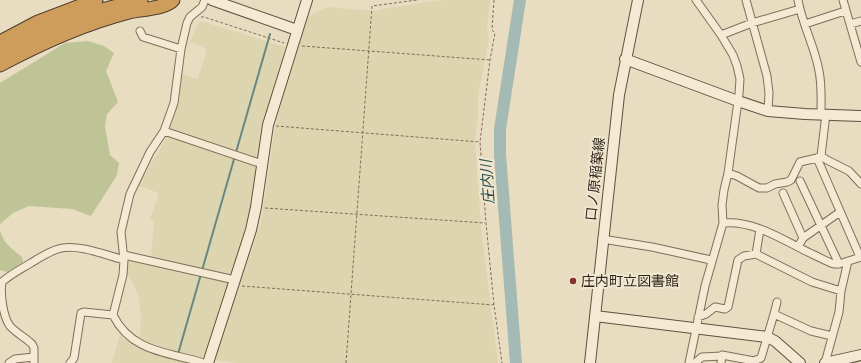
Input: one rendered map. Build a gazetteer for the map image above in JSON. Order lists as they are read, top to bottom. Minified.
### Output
{"streets":{"street":["口ノ原稲築線"]},"water":["庄内川"],"places":["庄内町立図書館"]}
